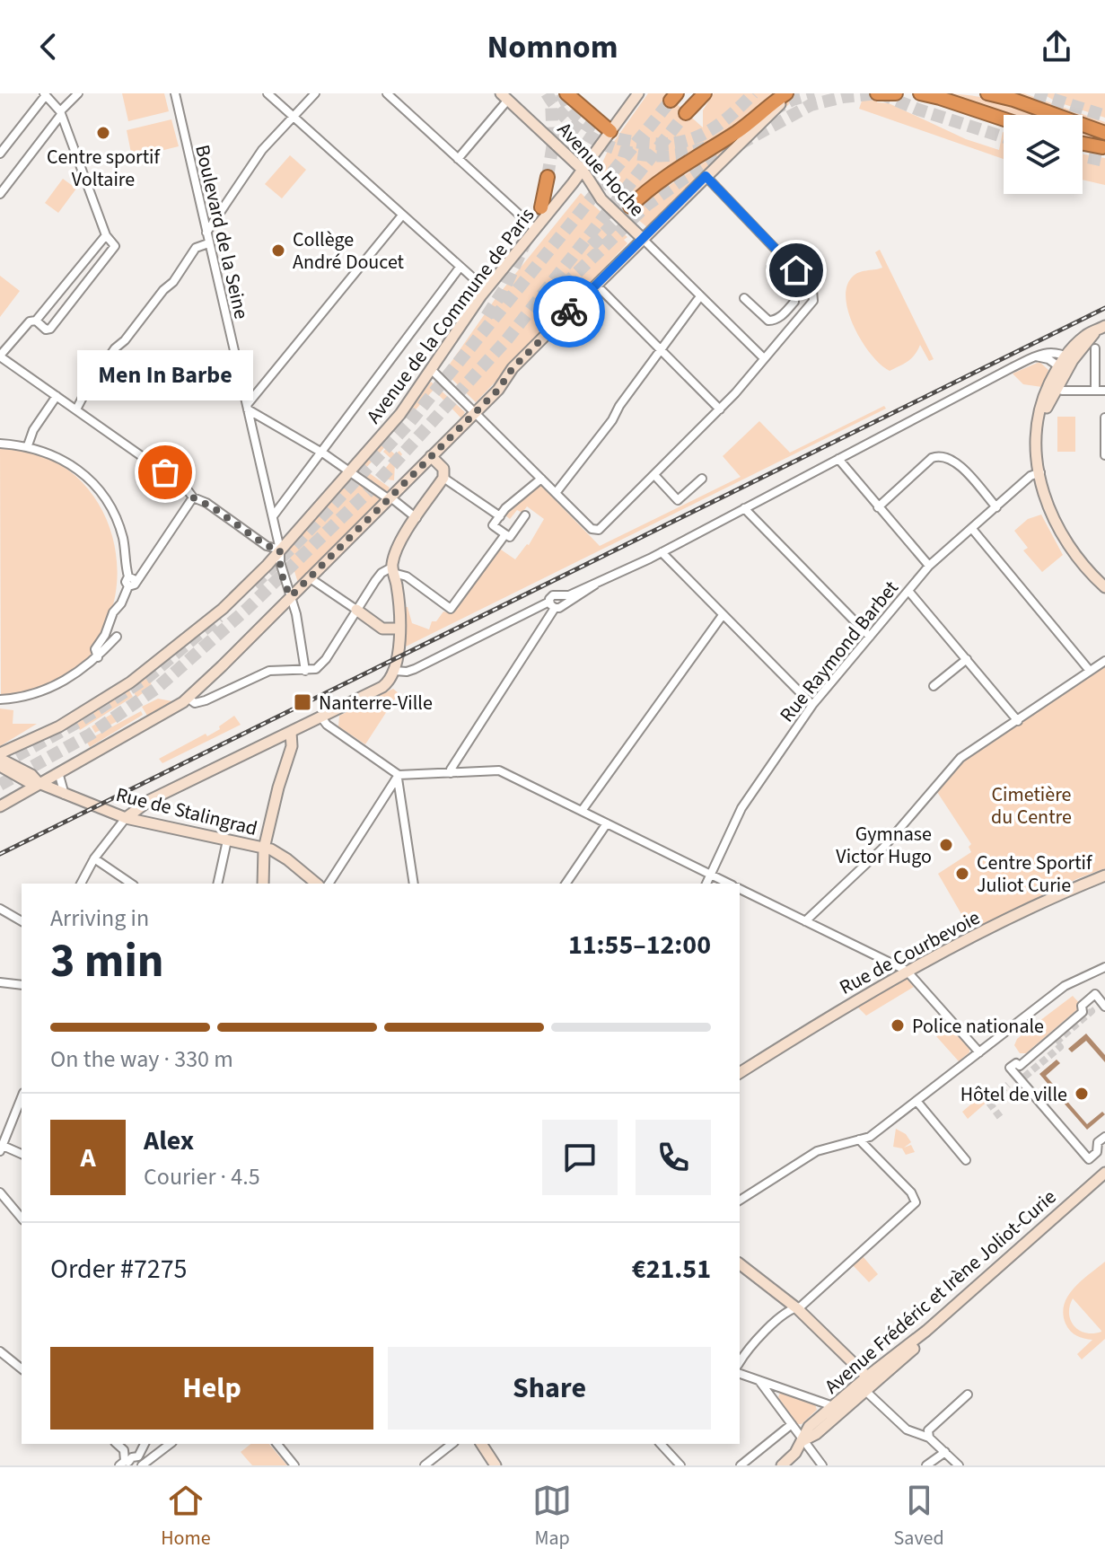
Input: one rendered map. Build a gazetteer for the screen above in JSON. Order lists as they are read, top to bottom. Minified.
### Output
{"streets":{"street":["Avenue Hoche","Boulevard de la Seine","Avenue de la Commune de Paris","Rue Raymond Barbet","Rue de Stalingrad","Rue de Courbevoie","Avenue Frédéric et Irène Joliot-Curie"]},"crossings":[["Avenue Hoche","Avenue de la Commune de Paris"],["Boulevard de la Seine","Avenue de la Commune de Paris"]],"parks":["Cimetière du Centre"],"places":{"other":["Centre sportif Voltaire","Collège André Doucet","Men In Barbe","Gymnase Victor Hugo","Centre Sportif Juliot Curie","Police nationale","Hôtel de ville"],"transit":["Nanterre-Ville"]},"page":{"header":"Nomnom","bubble":"Men In Barbe","heading":["3 min","Arriving in","11:55–12:00"],"panel":["Alex","Courier · 4.5","Order #7275","€21.51"],"bar":"On the way · 330 m","round":"A","buttons":["Help","Share"],"tabs":["Home","Map","Saved"]}}
